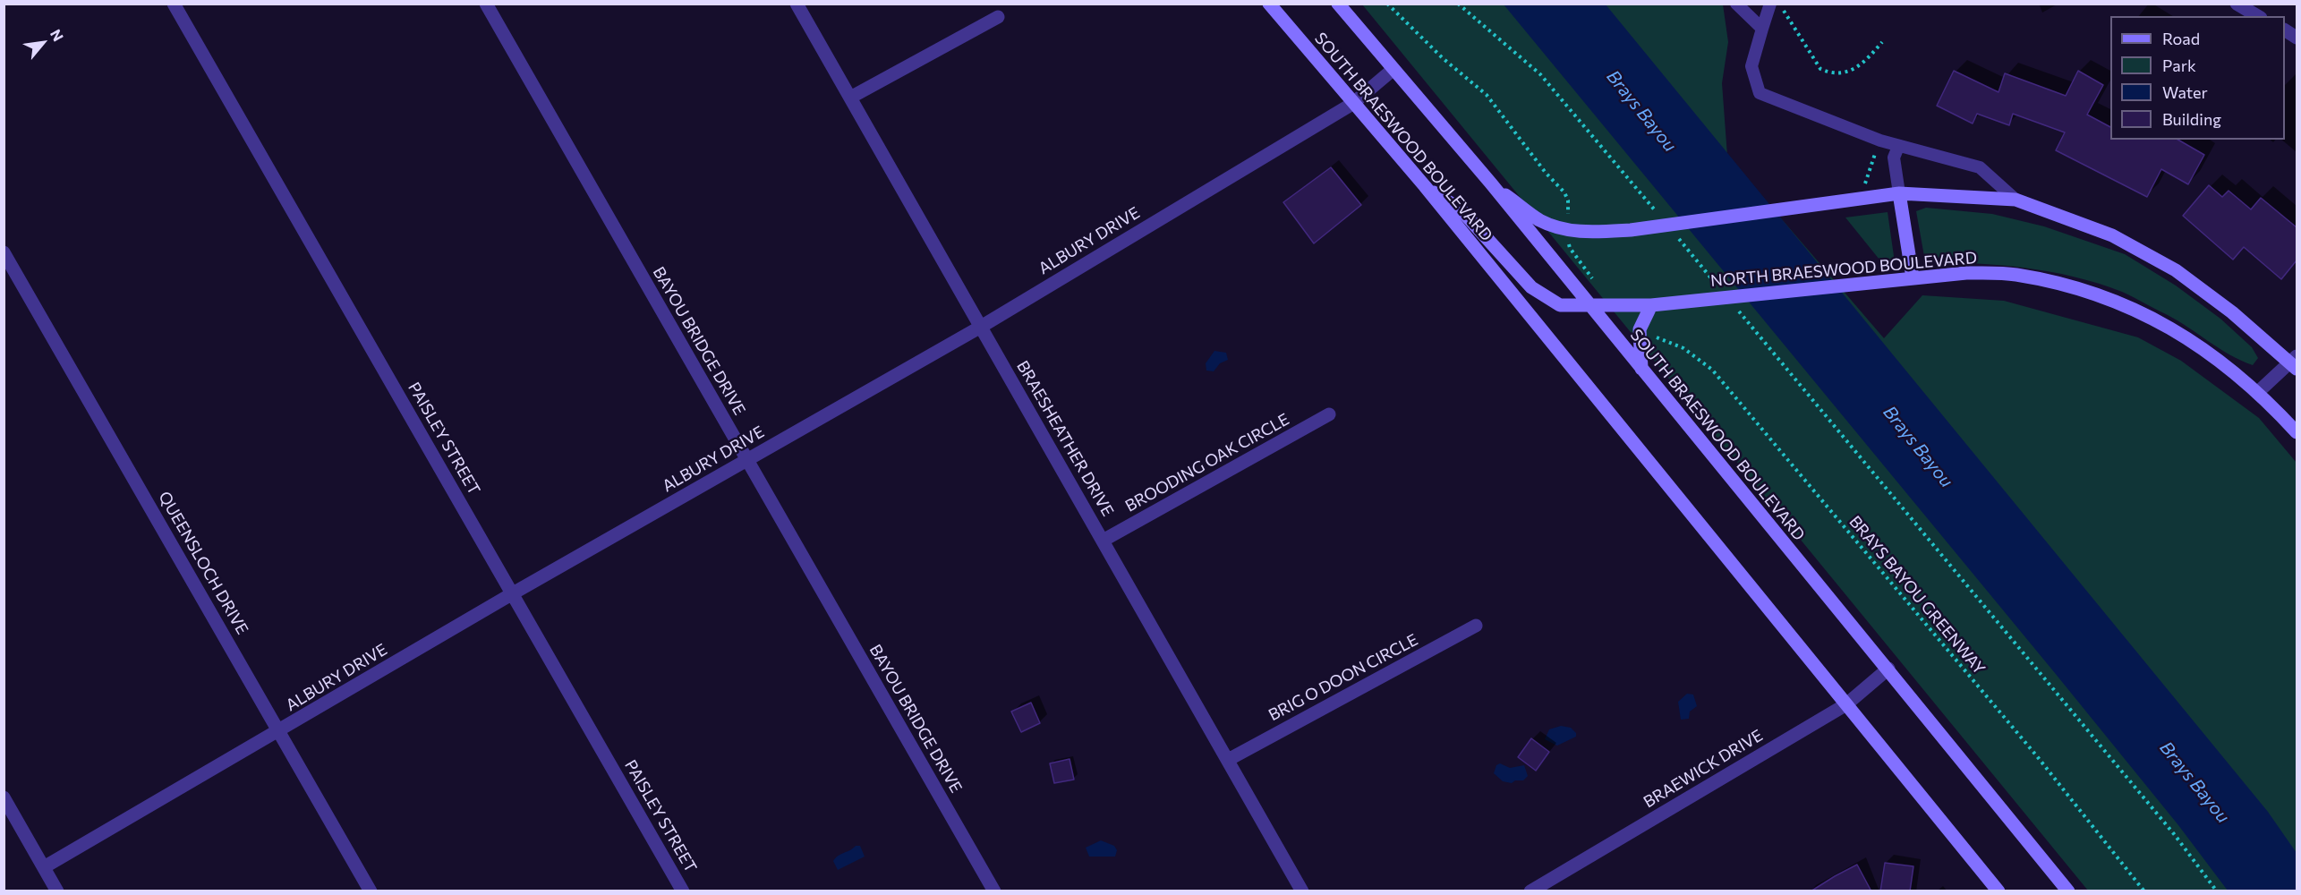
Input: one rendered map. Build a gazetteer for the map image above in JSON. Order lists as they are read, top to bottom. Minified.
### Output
{"streets":{"main road":["SOUTH BRAESWOOD BOULEVARD","NORTH BRAESWOOD BOULEVARD"],"street":["ALBURY DRIVE","BAYOU BRIDGE DRIVE","PAISLEY STREET","BRAESHEATHER DRIVE","BROODING OAK CIRCLE","QUEENSLOCH DRIVE","BRIG O DOON CIRCLE","BRAEWICK DRIVE"],"path":["BRAYS BAYOU GREENWAY"]},"crossings":[["SOUTH BRAESWOOD BOULEVARD","ALBURY DRIVE"],["SOUTH BRAESWOOD BOULEVARD","NORTH BRAESWOOD BOULEVARD"],["SOUTH BRAESWOOD BOULEVARD","BRAEWICK DRIVE"],["ALBURY DRIVE","BAYOU BRIDGE DRIVE"],["ALBURY DRIVE","PAISLEY STREET"],["ALBURY DRIVE","BRAESHEATHER DRIVE"],["ALBURY DRIVE","QUEENSLOCH DRIVE"],["BRAESHEATHER DRIVE","BROODING OAK CIRCLE"],["BRAESHEATHER DRIVE","BRIG O DOON CIRCLE"]],"water":["Brays Bayou"],"legend":["Road","Park","Water","Building"],"north":"top right"}
